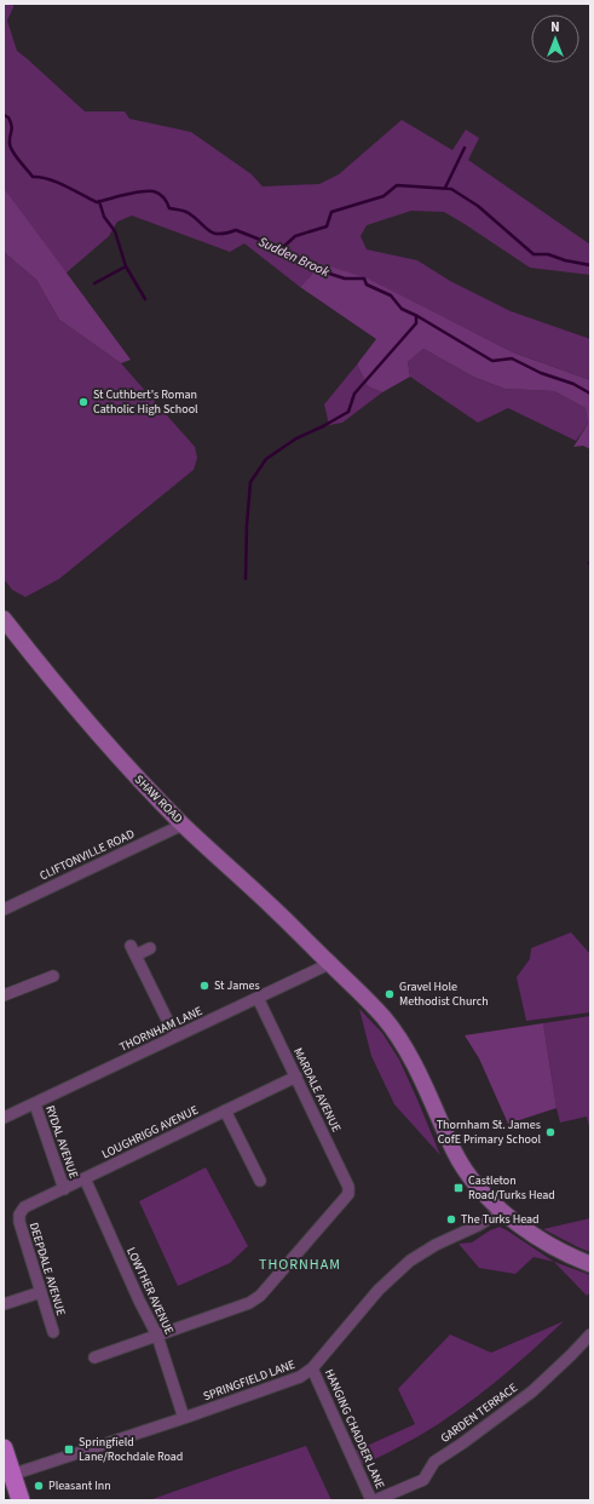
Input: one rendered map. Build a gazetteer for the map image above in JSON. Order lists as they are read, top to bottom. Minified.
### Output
{"streets":{"street":["SHAW ROAD","CLIFTONVILLE ROAD","THORNHAM LANE","MARDALE AVENUE","LOUGHRIGG AVENUE","RYDAL AVENUE","DEEPDALE AVENUE","LOWTHER AVENUE","SPRINGFIELD LANE","GARDEN TERRACE","HANGING CHADDER LANE"]},"crossings":[["SHAW ROAD","CLIFTONVILLE ROAD"],["SHAW ROAD","THORNHAM LANE"],["SHAW ROAD","SPRINGFIELD LANE"],["THORNHAM LANE","MARDALE AVENUE"],["THORNHAM LANE","RYDAL AVENUE"],["MARDALE AVENUE","LOUGHRIGG AVENUE"],["MARDALE AVENUE","LOWTHER AVENUE"],["LOUGHRIGG AVENUE","RYDAL AVENUE"],["LOUGHRIGG AVENUE","DEEPDALE AVENUE"],["LOUGHRIGG AVENUE","LOWTHER AVENUE"],["LOWTHER AVENUE","SPRINGFIELD LANE"],["SPRINGFIELD LANE","HANGING CHADDER LANE"],["GARDEN TERRACE","HANGING CHADDER LANE"]],"districts":["THORNHAM"],"water":["Sudden Brook"],"places":{"other":["St Cuthbert's Roman Catholic High School","St James","Gravel Hole Methodist Church","Thornham St. James CofE Primary School","The Turks Head","Pleasant Inn"],"transit":["Castleton Road/Turks Head","Springfield Lane/Rochdale Road"]},"north":"top"}
